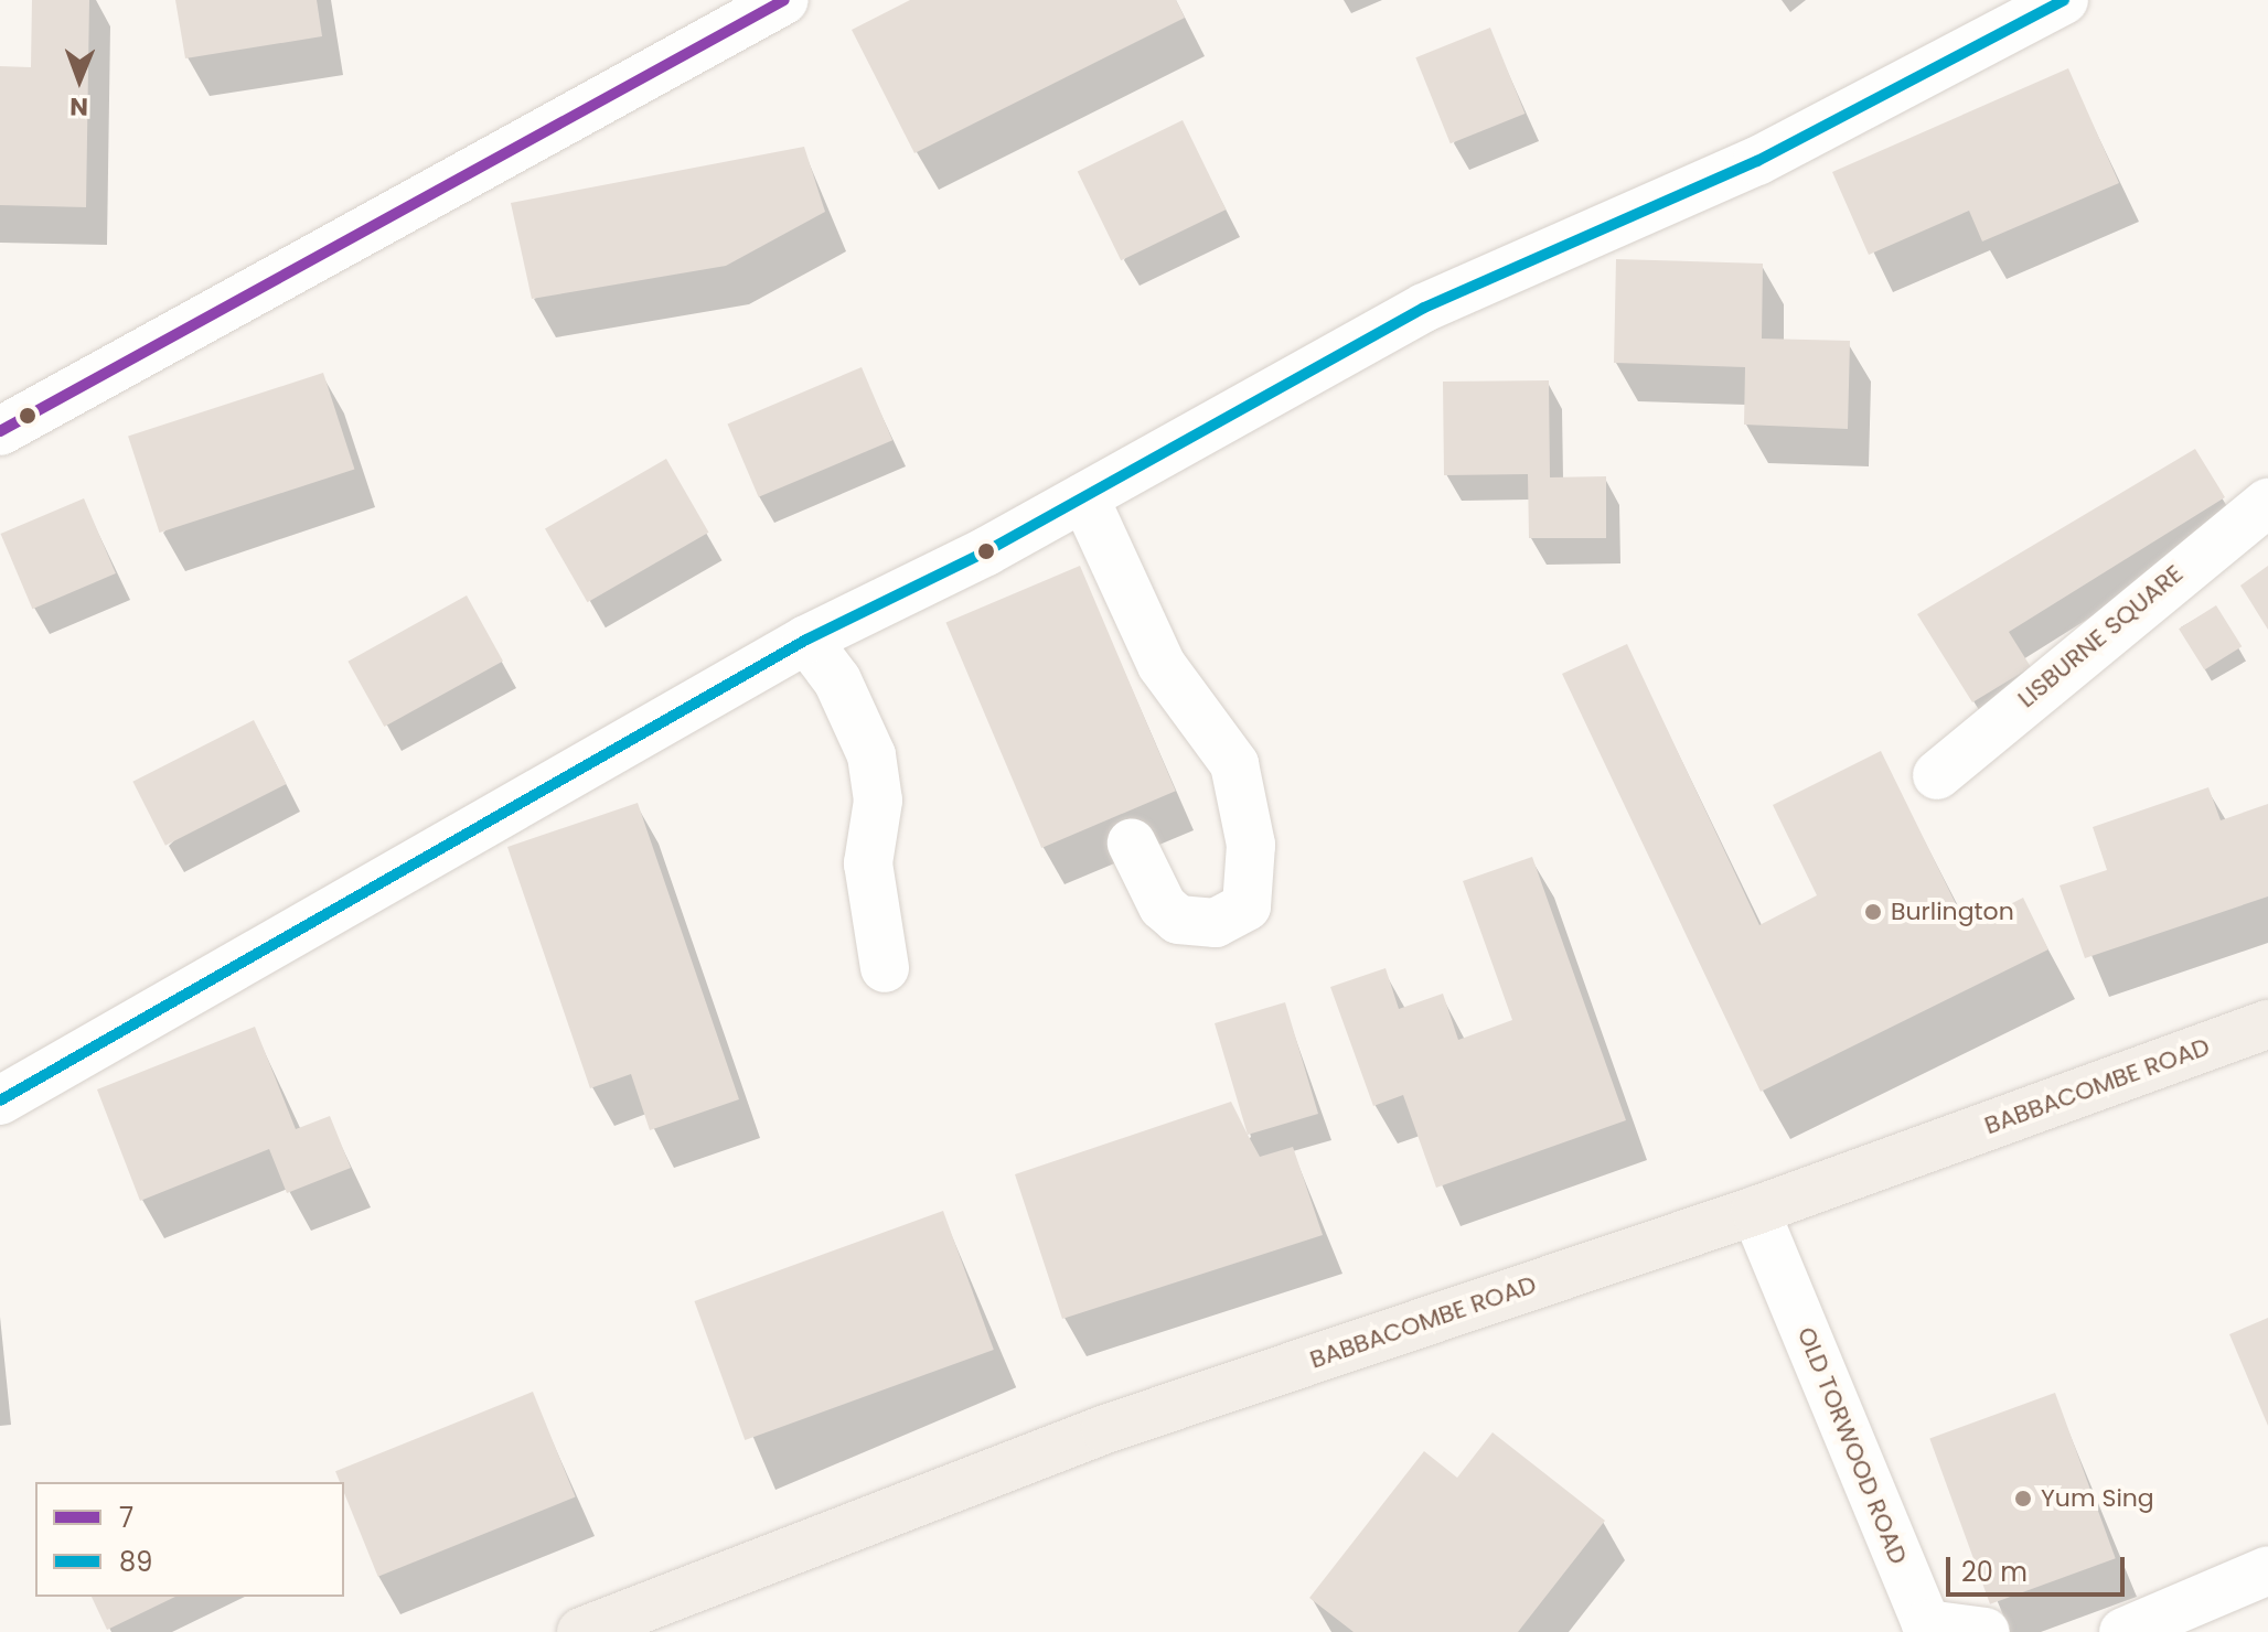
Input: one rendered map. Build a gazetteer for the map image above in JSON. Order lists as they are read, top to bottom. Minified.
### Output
{"streets":{"main road":["BABBACOMBE ROAD"],"street":["LISBURNE SQUARE","OLD TORWOOD ROAD"]},"crossings":[["BABBACOMBE ROAD","OLD TORWOOD ROAD"]],"places":["Burlington","Yum Sing"],"lines":["transit line 7","transit line 89"],"legend":["7","89"],"scale_bar":"20 m","north":"bottom"}
